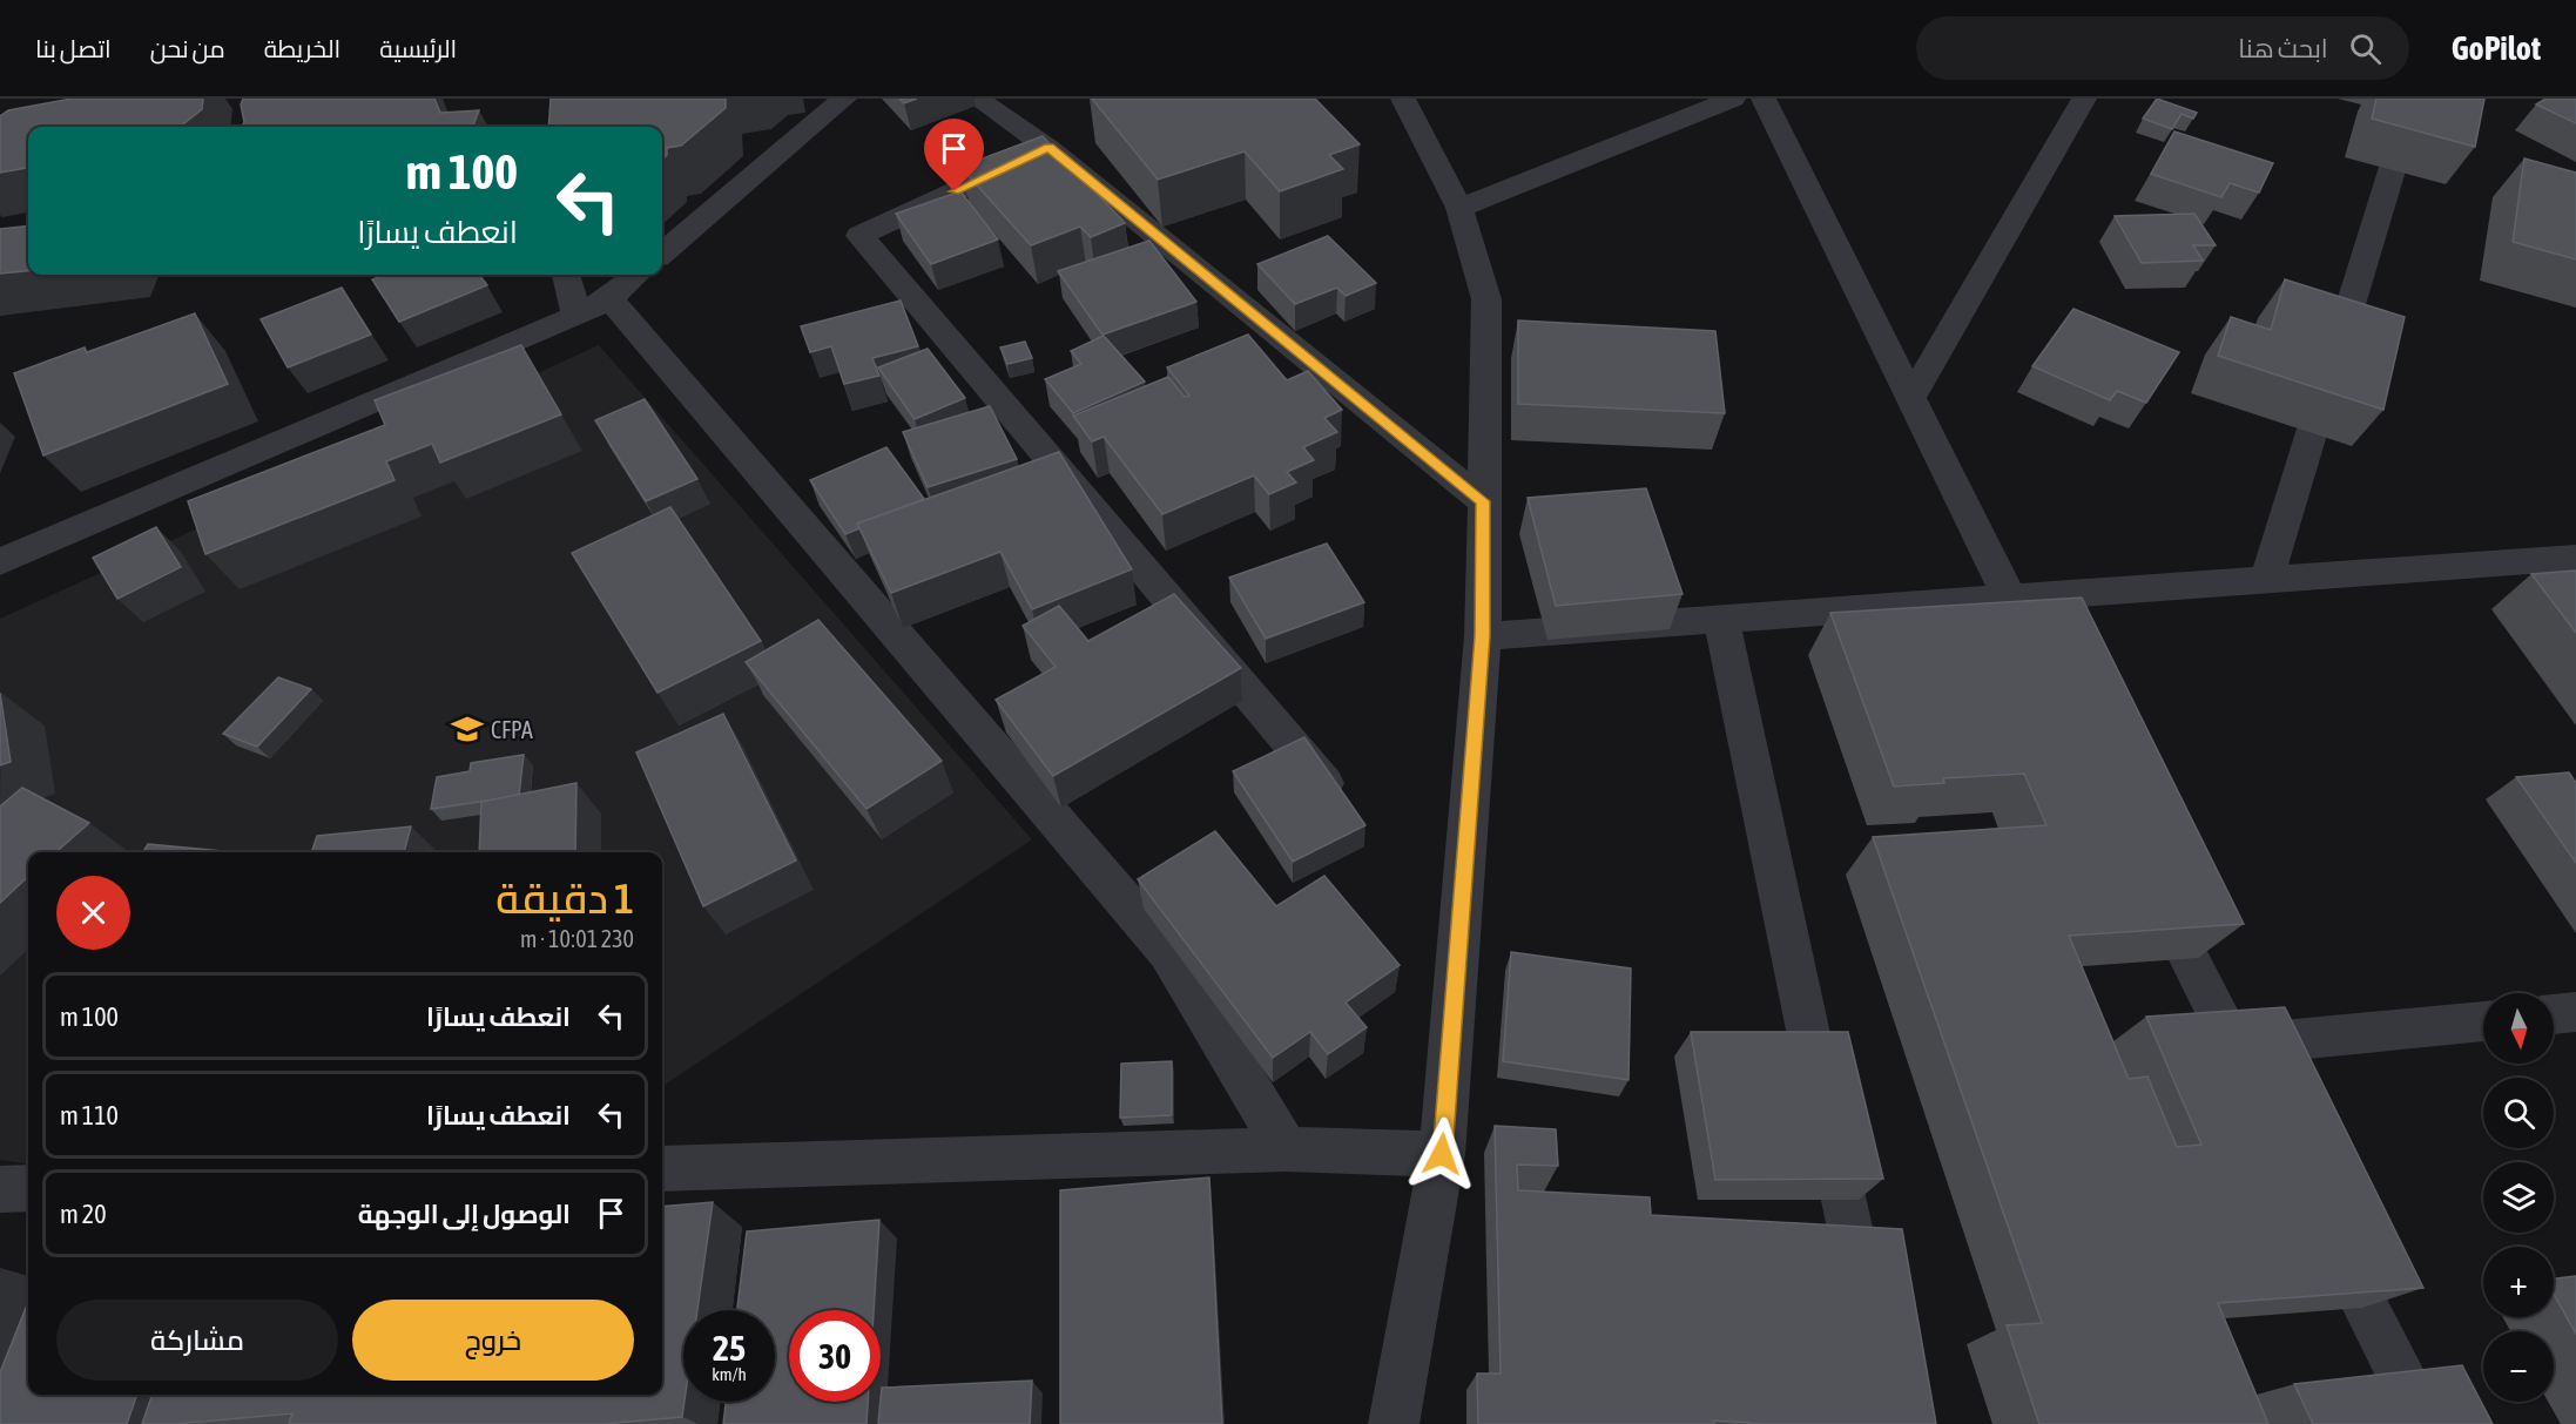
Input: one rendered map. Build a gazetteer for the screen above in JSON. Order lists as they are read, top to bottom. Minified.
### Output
{"places":{"school or university":["CFPA"]},"north":"bottom","page":{"header":"GoPilot","search":"ابحث هنا","nav":["الرئيسية","الخريطة","من نحن","اتصل بنا"],"turn":["100 m","انعطف يسارًا"],"heading":["1 دقيقة","230 m · 10:01"],"list":[{"name":"انعطف يسارًا","value":"100 m"},{"name":"انعطف يسارًا","value":"110 m"},{"name":"الوصول إلى الوجهة","value":"20 m"}],"map_buttons":["+","−"],"buttons":["خروج","مشاركة"],"speed":"25 km/h","limit":"30"}}
